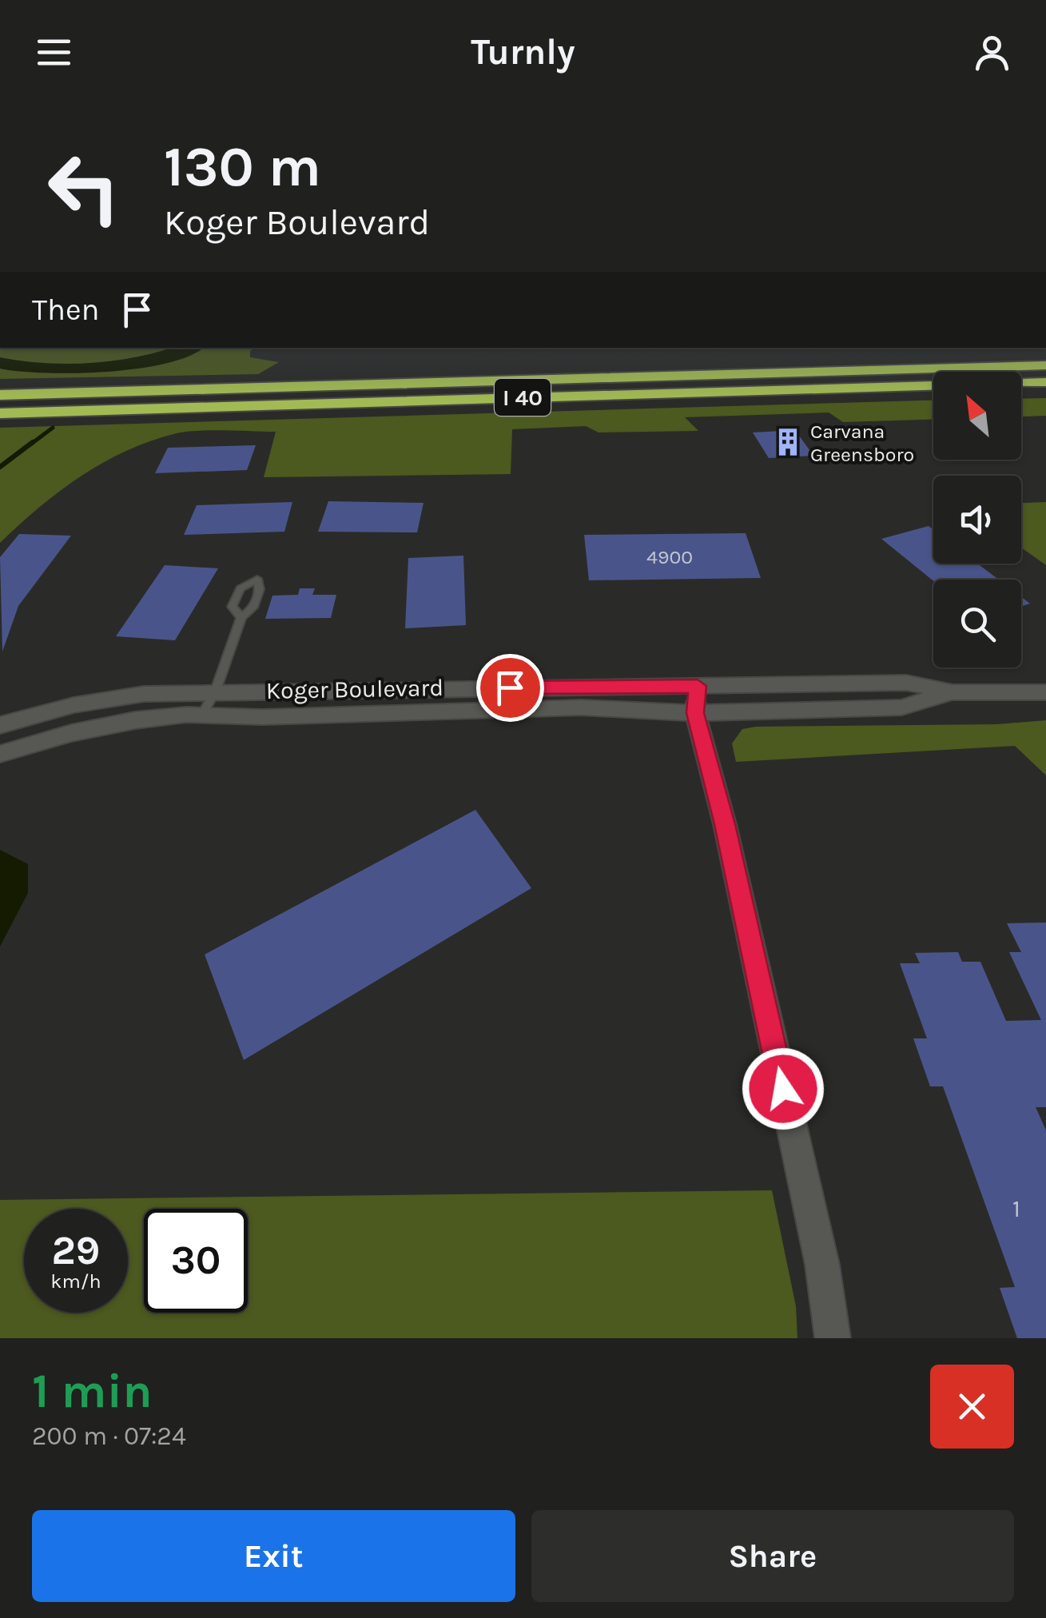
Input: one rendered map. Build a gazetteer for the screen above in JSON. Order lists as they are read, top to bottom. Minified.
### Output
{"streets":{"highway":["I 40"],"street":["Koger Boulevard"]},"places":{"building":["Carvana Greensboro"]},"house_numbers":["4900","1"],"north":"top left","page":{"header":"Turnly","turn":["130 m","Koger Boulevard"],"then":"Then","speed":"29 km/h","limit":"30","heading":["1 min","200 m · 07:24"],"buttons":["Exit","Share"]}}
